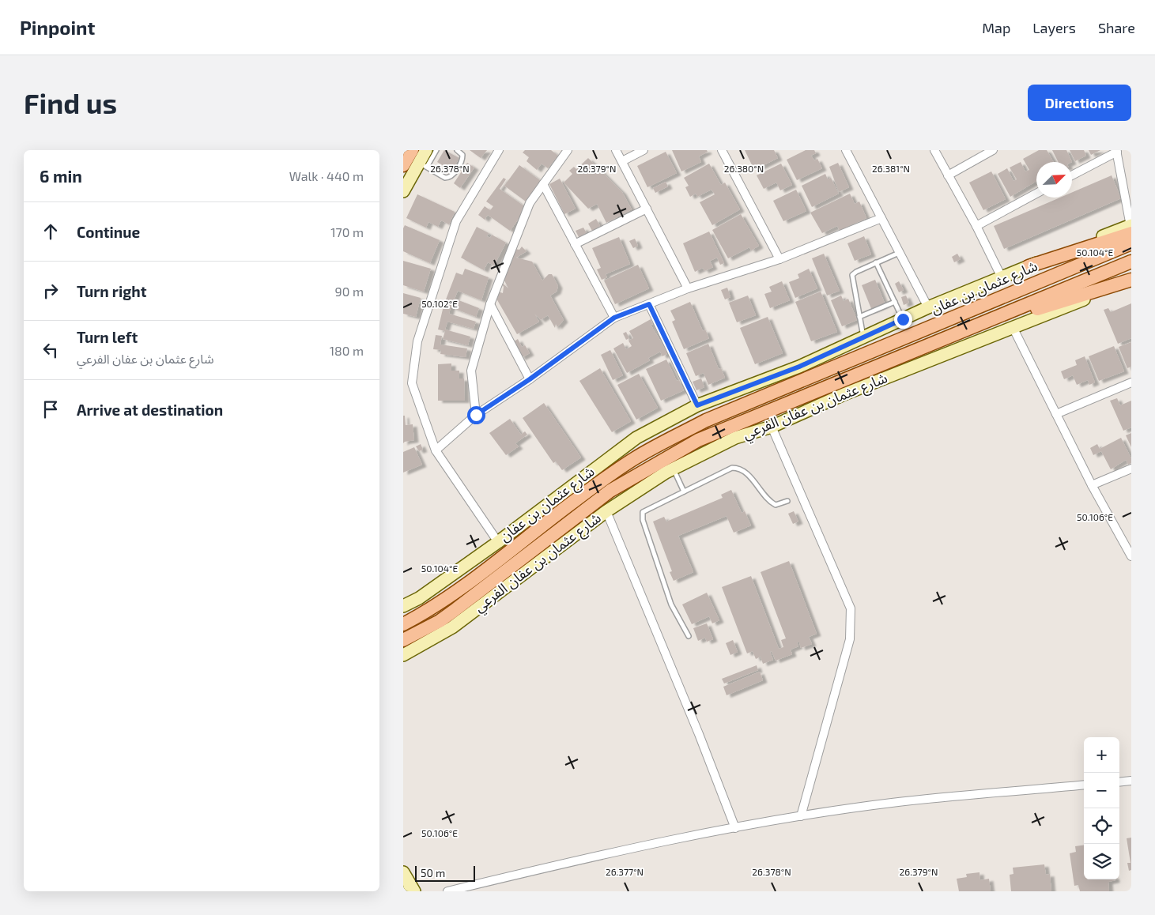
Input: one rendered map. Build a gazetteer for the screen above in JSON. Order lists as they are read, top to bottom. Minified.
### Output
{"streets":{"main road":["شارع عثمان بن عفان","شارع عثمان بن عفان الفرعي"]},"scale_bar":"50 m","north":"top right","page":{"header":"Pinpoint","nav":["Map","Layers","Share"],"buttons":"Directions","title":"Find us","heading":["6 min","Walk · 440 m"],"list":[["Continue","170 m"],["Turn right","90 m"],["Turn left","شارع عثمان بن عفان الفرعي","180 m"],"Arrive at destination"],"map_buttons":["+","−"],"scale":"50 m"},"coordinates":["26.381°N","26.378°N","26.379°N","26.380°N","50.104°E","50.102°E","50.106°E","26.377°N"]}
